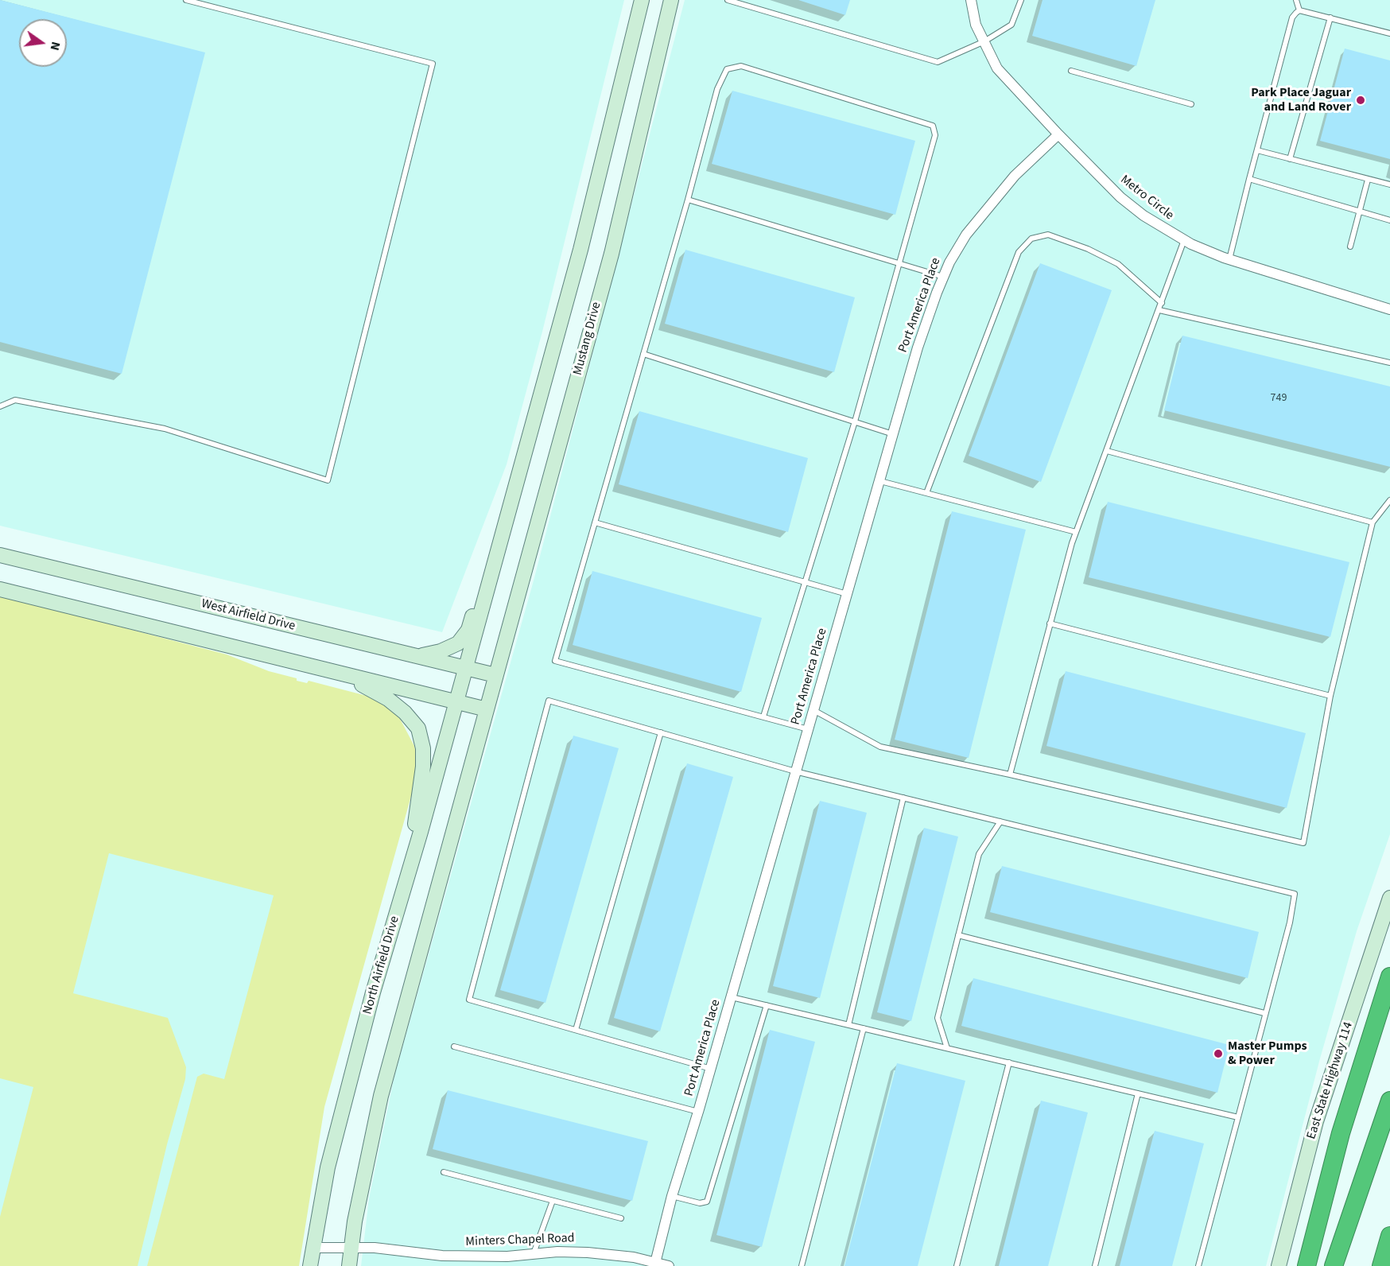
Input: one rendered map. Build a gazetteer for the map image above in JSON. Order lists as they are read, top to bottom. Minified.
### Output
{"streets":{"main road":["Mustang Drive","West Airfield Drive","North Airfield Drive","East State Highway 114"],"street":["Metro Circle","Port America Place","Minters Chapel Road"]},"crossings":[["Metro Circle","Port America Place"],["Port America Place","Minters Chapel Road"],["Mustang Drive","West Airfield Drive"],["West Airfield Drive","North Airfield Drive"],["North Airfield Drive","Minters Chapel Road"]],"places":["Park Place Jaguar and Land Rover","Master Pumps & Power"],"house_numbers":["749"],"north":"right"}
